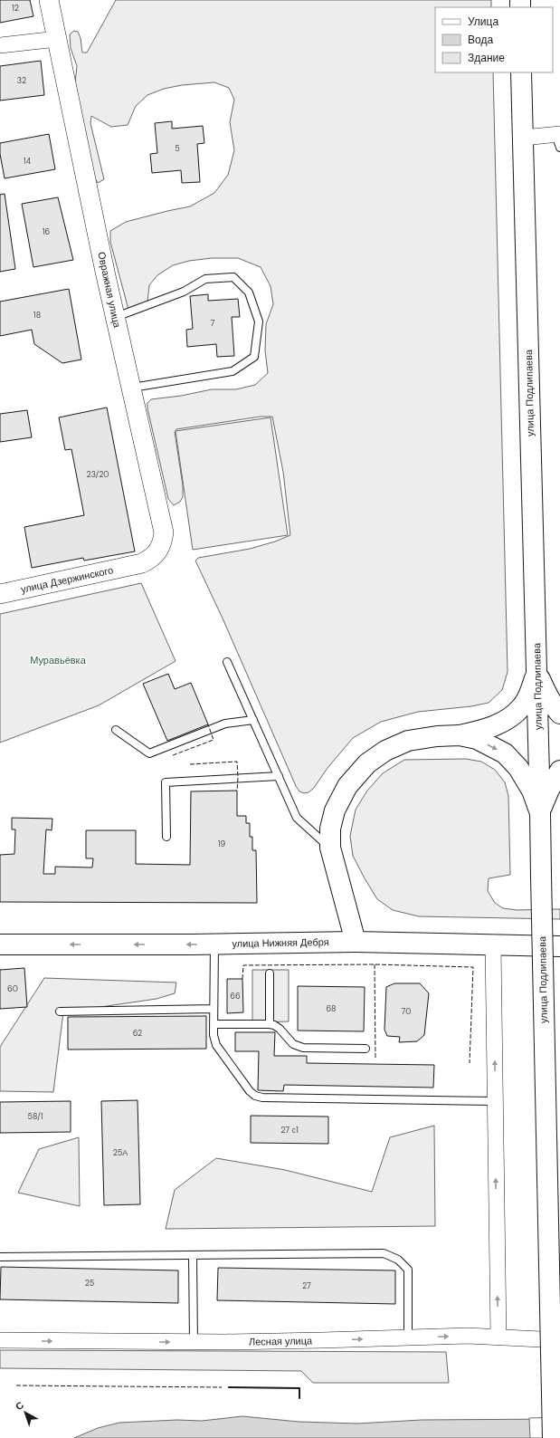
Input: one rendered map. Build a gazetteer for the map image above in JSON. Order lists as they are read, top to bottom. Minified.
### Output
{"streets":{"main road":["улица Подлипаева","улица Нижняя Дебря"],"street":["Овражная улица","улица Дзержинского","Лесная улица"]},"crossings":[["Овражная улица","улица Дзержинского"]],"one_way":["улица Нижняя Дебря","Лесная улица"],"parks":["Муравьёвка"],"house_numbers":["12","32","5","14","16","18","7","23/20","19","60","66","68","70","62","58/1","27 с1","25А","25","27"],"legend":["Улица","Вода","Здание"],"north":"top left"}
